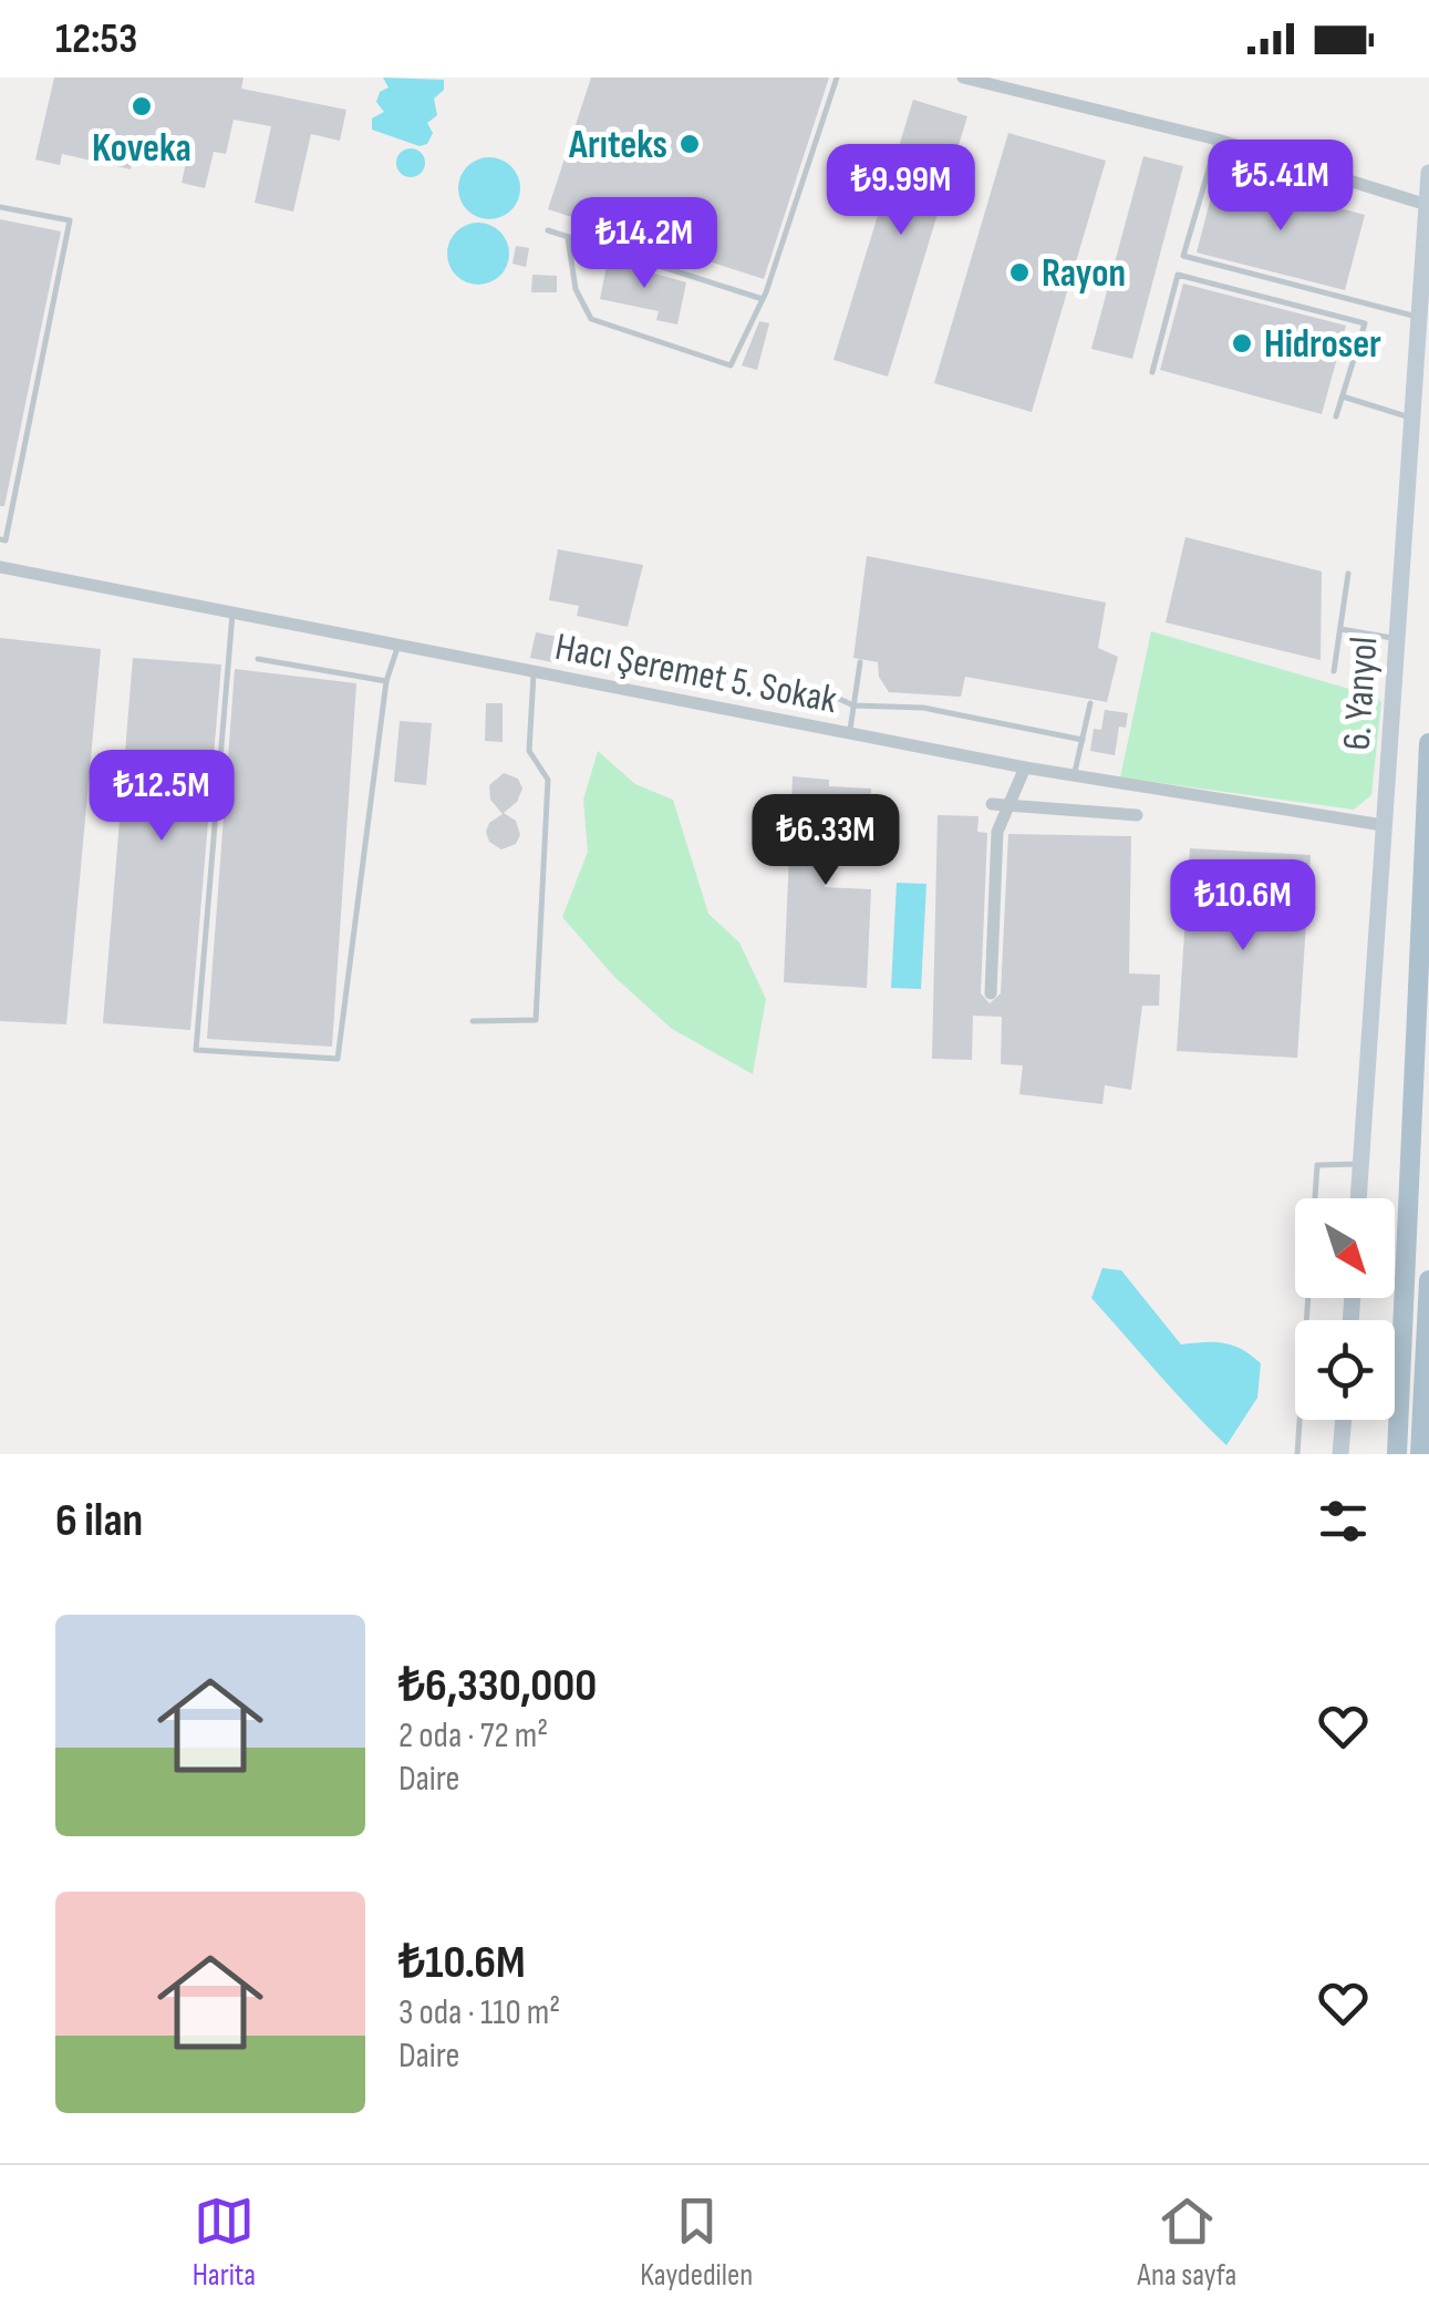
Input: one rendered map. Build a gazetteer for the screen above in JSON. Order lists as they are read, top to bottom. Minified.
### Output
{"streets":{"main road":["6. Yanyol"],"street":["Hacı Şeremet 5. Sokak"]},"crossings":[["Hacı Şeremet 5. Sokak","6. Yanyol"]],"places":["Koveka","Arıteks","Rayon","Hidroser"],"north":"bottom right","page":{"status":"12:53","price":["₺5.41M","₺9.99M","₺14.2M","₺12.5M","₺6.33M","₺10.6M"],"heading":"6 ilan","list":[{"name":"₺6,330,000","note":"2 oda · 72 m² · Daire"},{"name":"₺10.6M","note":"3 oda · 110 m² · Daire"}],"tabs":["Harita","Kaydedilen","Ana sayfa"]}}
